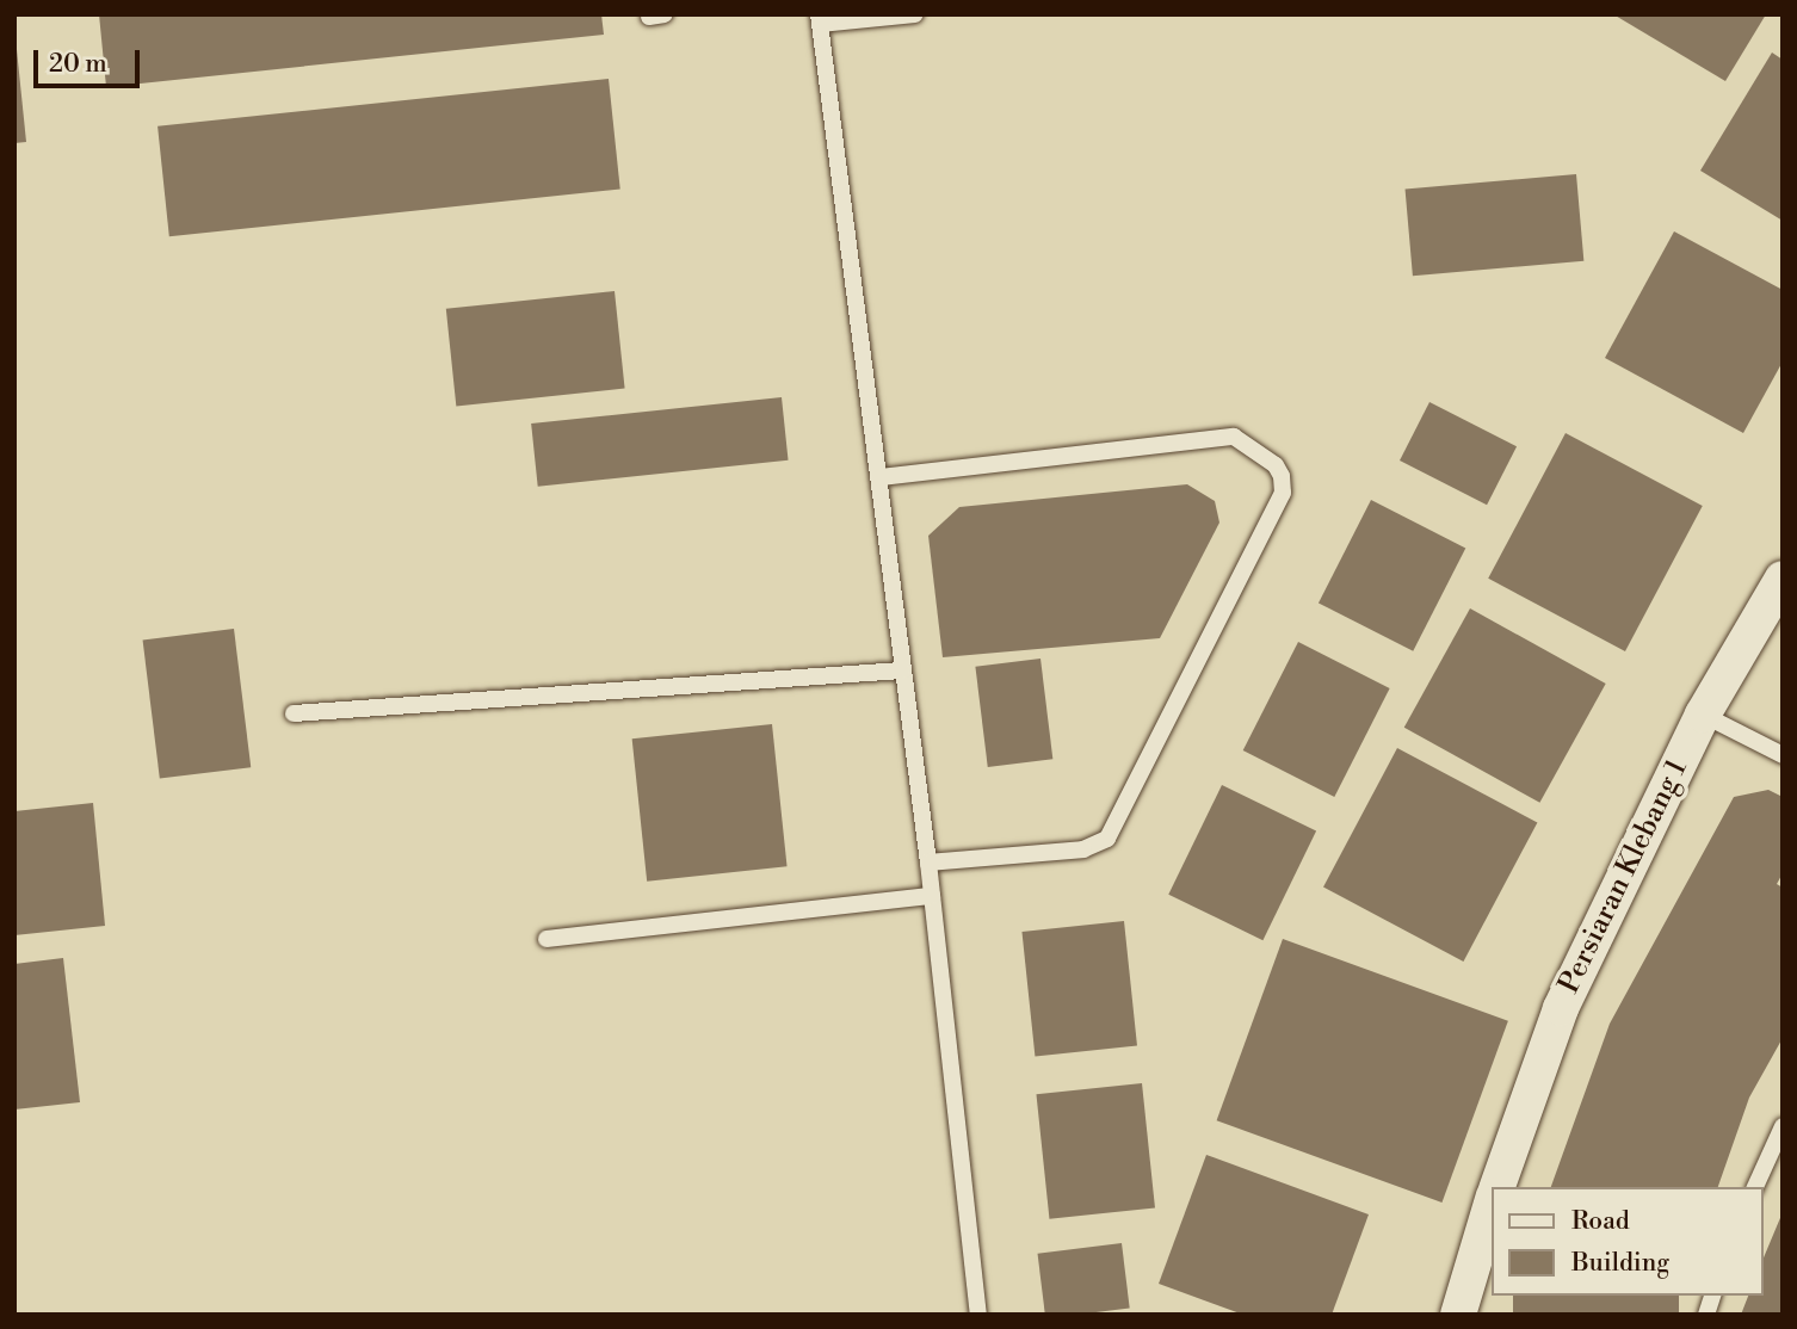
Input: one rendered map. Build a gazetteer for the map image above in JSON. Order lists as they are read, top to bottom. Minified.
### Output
{"streets":{"street":["Persiaran Klebang 1"]},"legend":["Road","Building"],"scale_bar":"20 m"}
